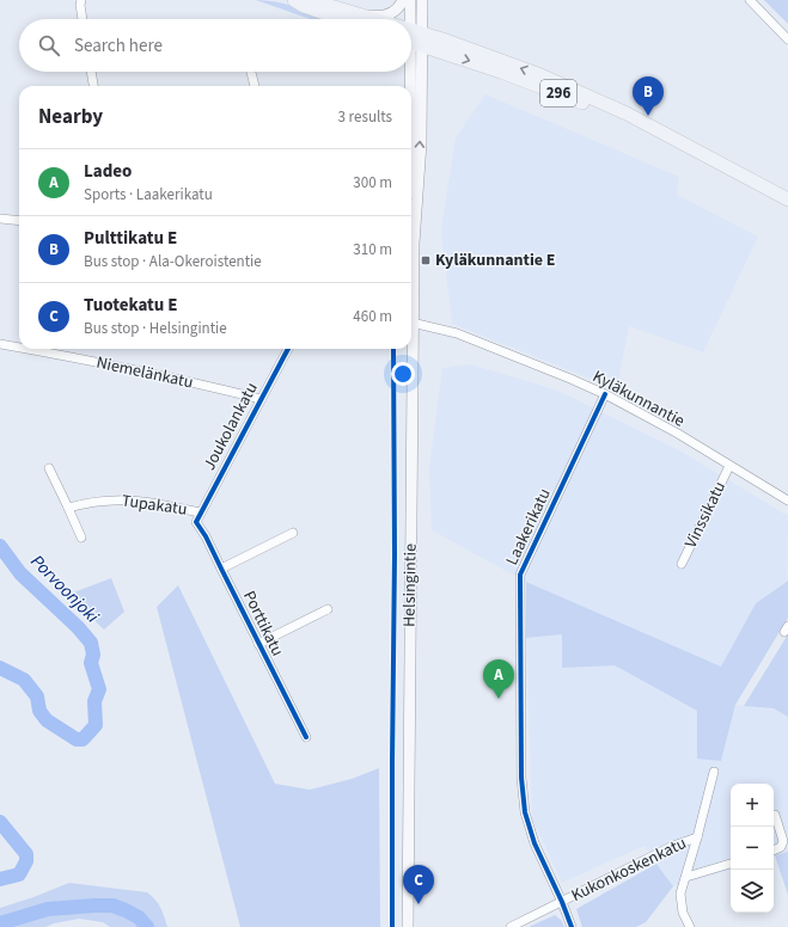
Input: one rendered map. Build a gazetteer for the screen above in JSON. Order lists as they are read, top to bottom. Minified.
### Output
{"streets":{"main road":["296","Helsingintie"],"street":["Niemelänkatu","Kyläkunnantie","Joukolankatu","Tupakatu","Vinssikatu","Laakerikatu","Porttikatu","Kukonkoskenkatu"]},"crossings":[["296","Helsingintie"],["Niemelänkatu","Joukolankatu"],["Kyläkunnantie","Vinssikatu"],["Kyläkunnantie","Laakerikatu"],["Joukolankatu","Tupakatu"],["Joukolankatu","Porttikatu"],["Laakerikatu","Kukonkoskenkatu"]],"water":["Porvoonjoki"],"places":{"transit":["Kyläkunnantie E"]},"page":{"search":"Search here","pins":["B","A","C"],"heading":["Nearby","3 results"],"list":[{"mark":"A","name":"Ladeo","note":"Sports · Laakerikatu","value":"300 m"},{"mark":"B","name":"Pulttikatu E","note":"Bus stop · Ala-Okeroistentie","value":"310 m"},{"mark":"C","name":"Tuotekatu E","note":"Bus stop · Helsingintie","value":"460 m"}],"map_buttons":["+","−"]}}
